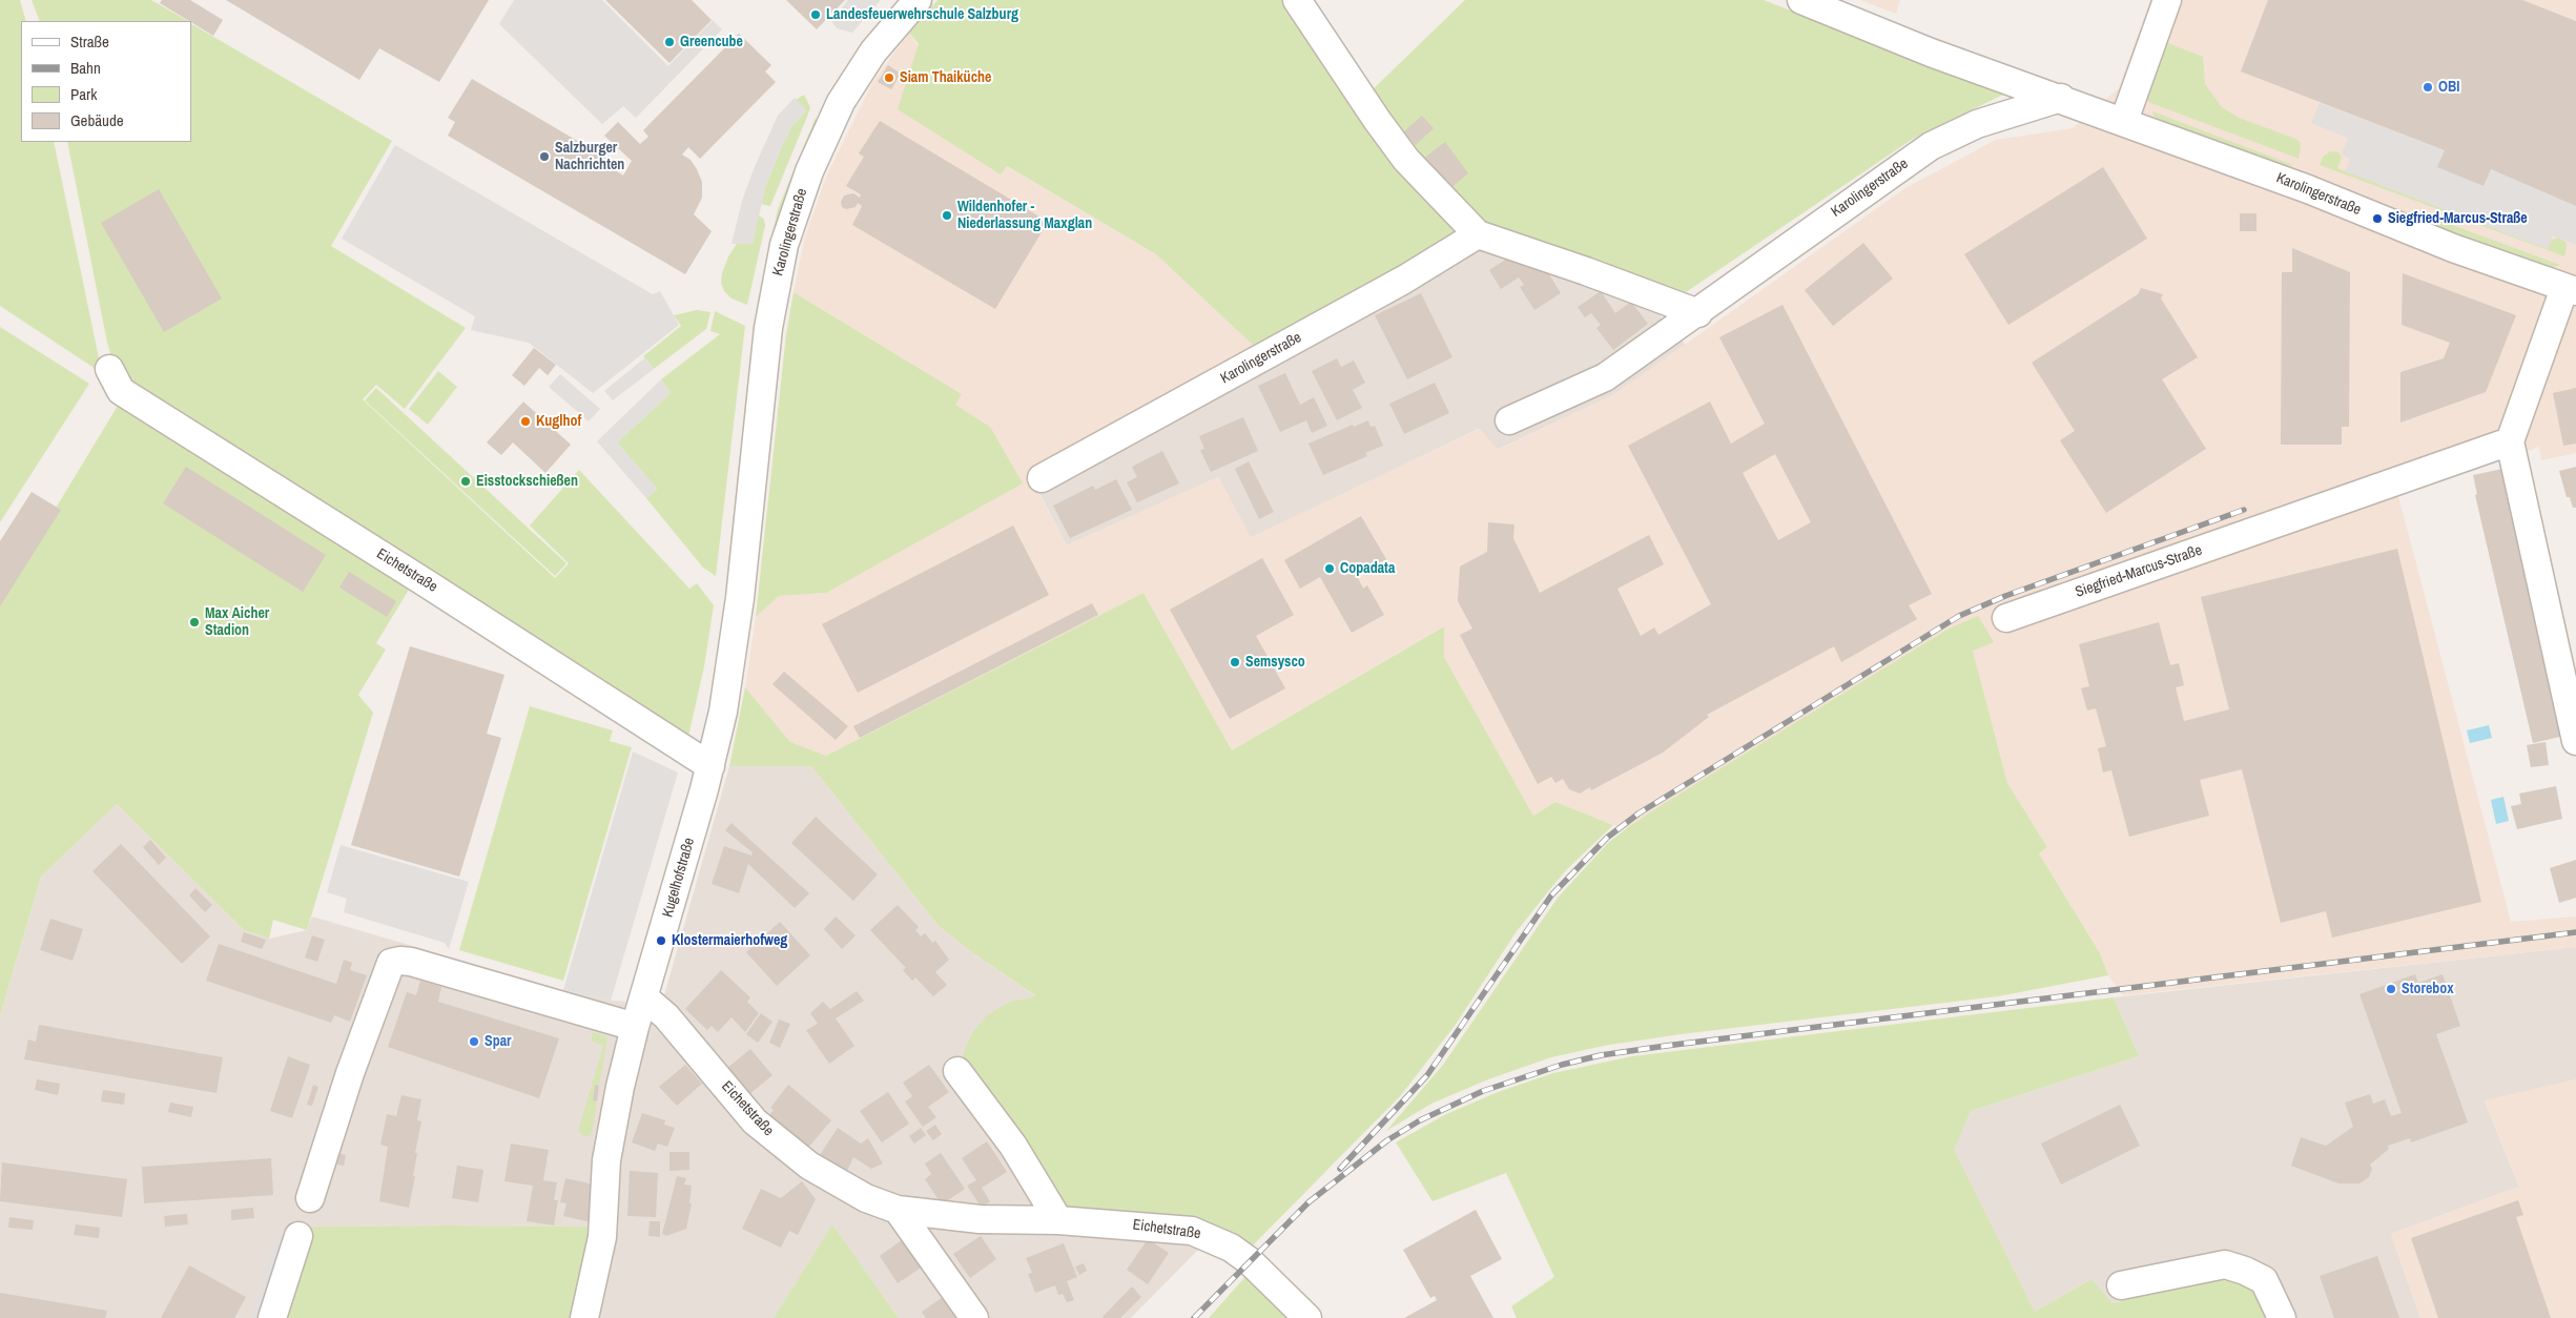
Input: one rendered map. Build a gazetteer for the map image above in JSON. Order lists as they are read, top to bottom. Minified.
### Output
{"streets":{"street":["Karolingerstraße","Eichetstraße","Siegfried-Marcus-Straße","Kugelhofstraße"]},"crossings":[["Karolingerstraße","Kugelhofstraße"],["Eichetstraße","Kugelhofstraße"]],"places":["Landesfeuerwehrschule Salzburg","Greencube","Siam Thaiküche","OBI","Salzburger Nachrichten","Wildenhofer - Niederlassung Maxglan","Siegfried-Marcus-Straße","Kuglhof","Eisstockschießen","Copadata","Max Aicher Stadion","Semsysco","Klostermaierhofweg","Storebox","Spar"],"legend":["Straße","Bahn","Park","Gebäude"]}
